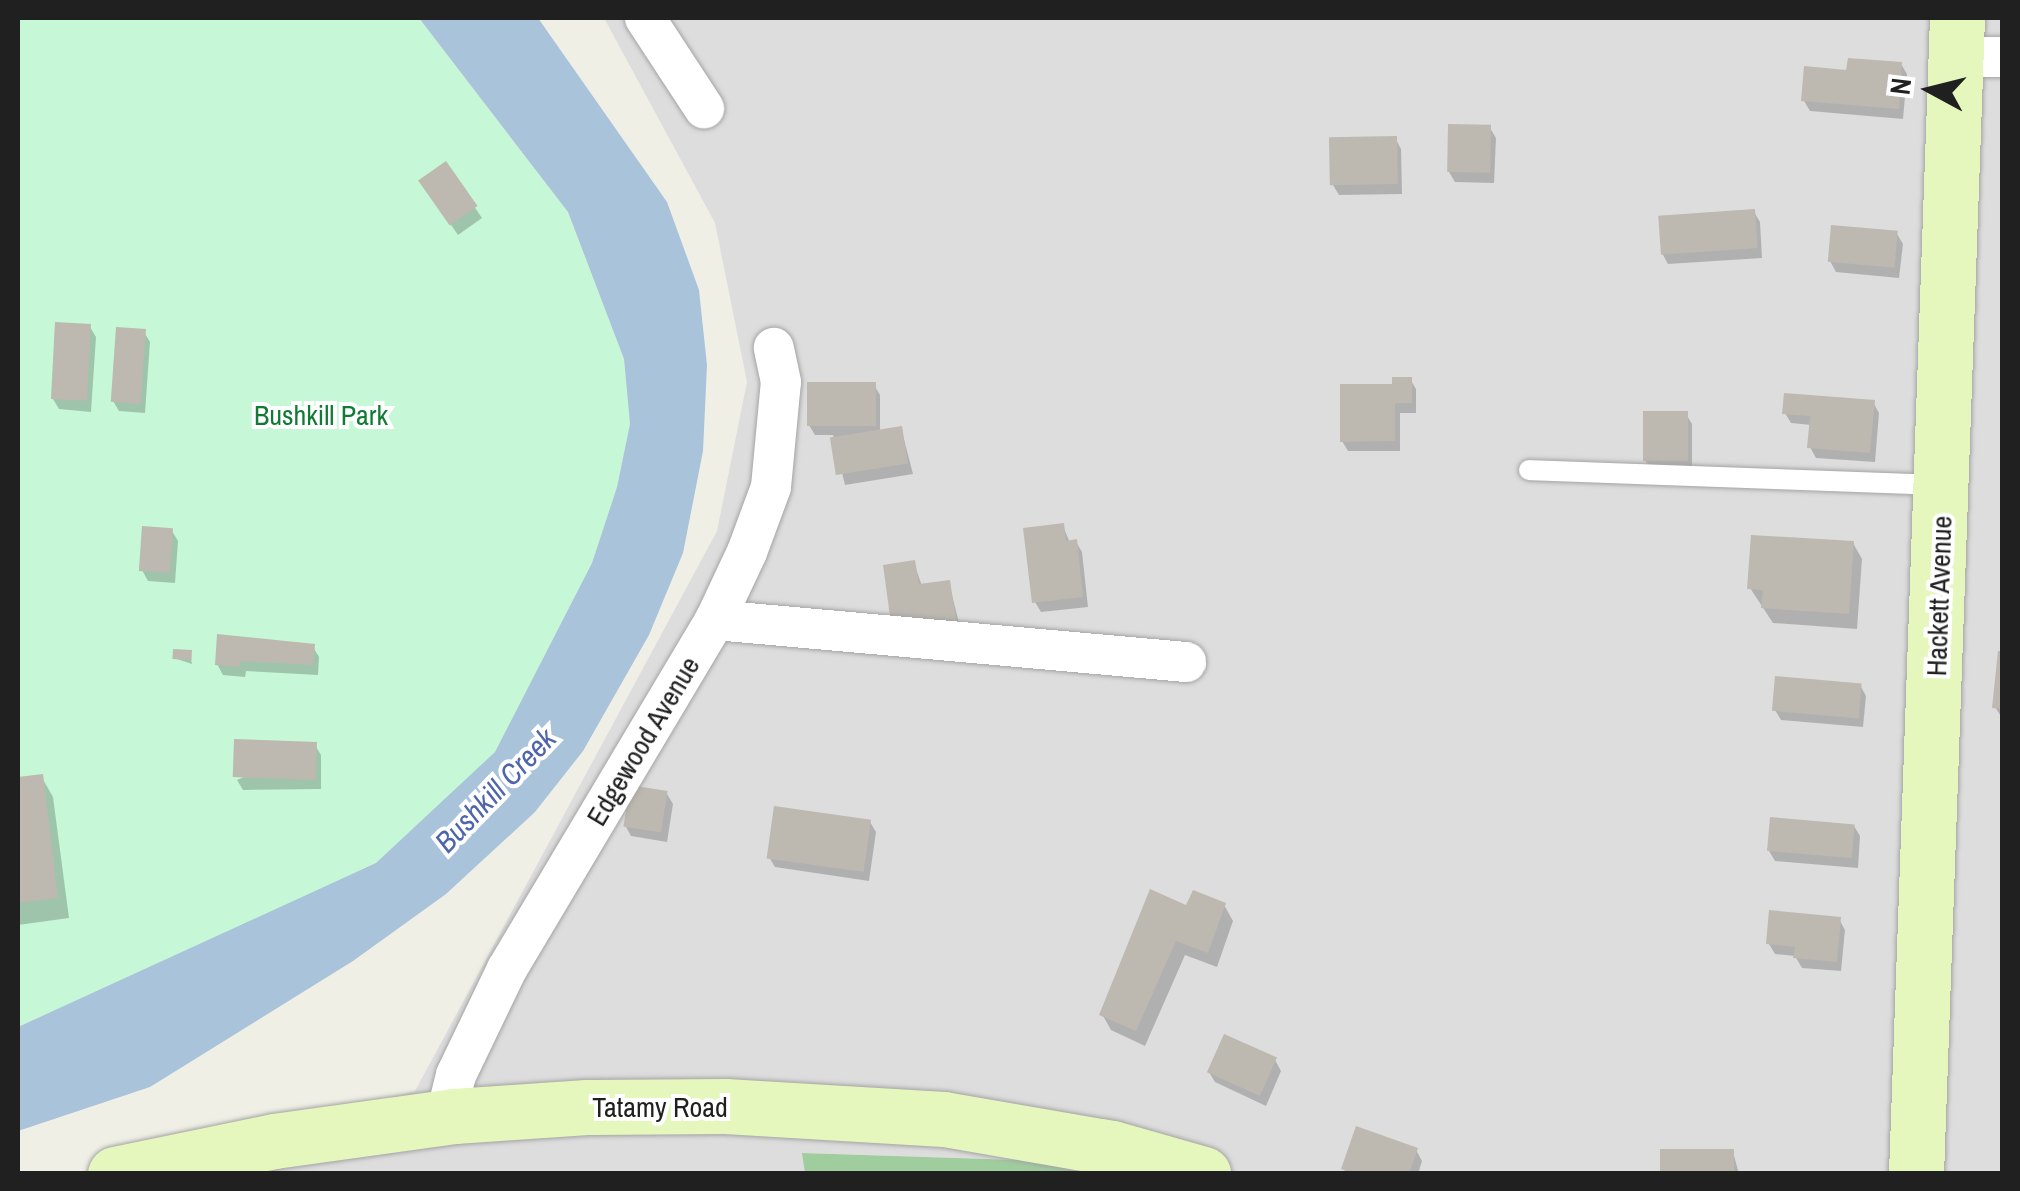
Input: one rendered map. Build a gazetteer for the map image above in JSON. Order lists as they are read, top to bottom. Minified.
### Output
{"streets":{"main road":["Hackett Avenue","Tatamy Road"],"street":["Edgewood Avenue"]},"crossings":[["Edgewood Avenue","Tatamy Road"]],"water":["Bushkill Creek"],"parks":["Bushkill Park"],"north":"left"}
